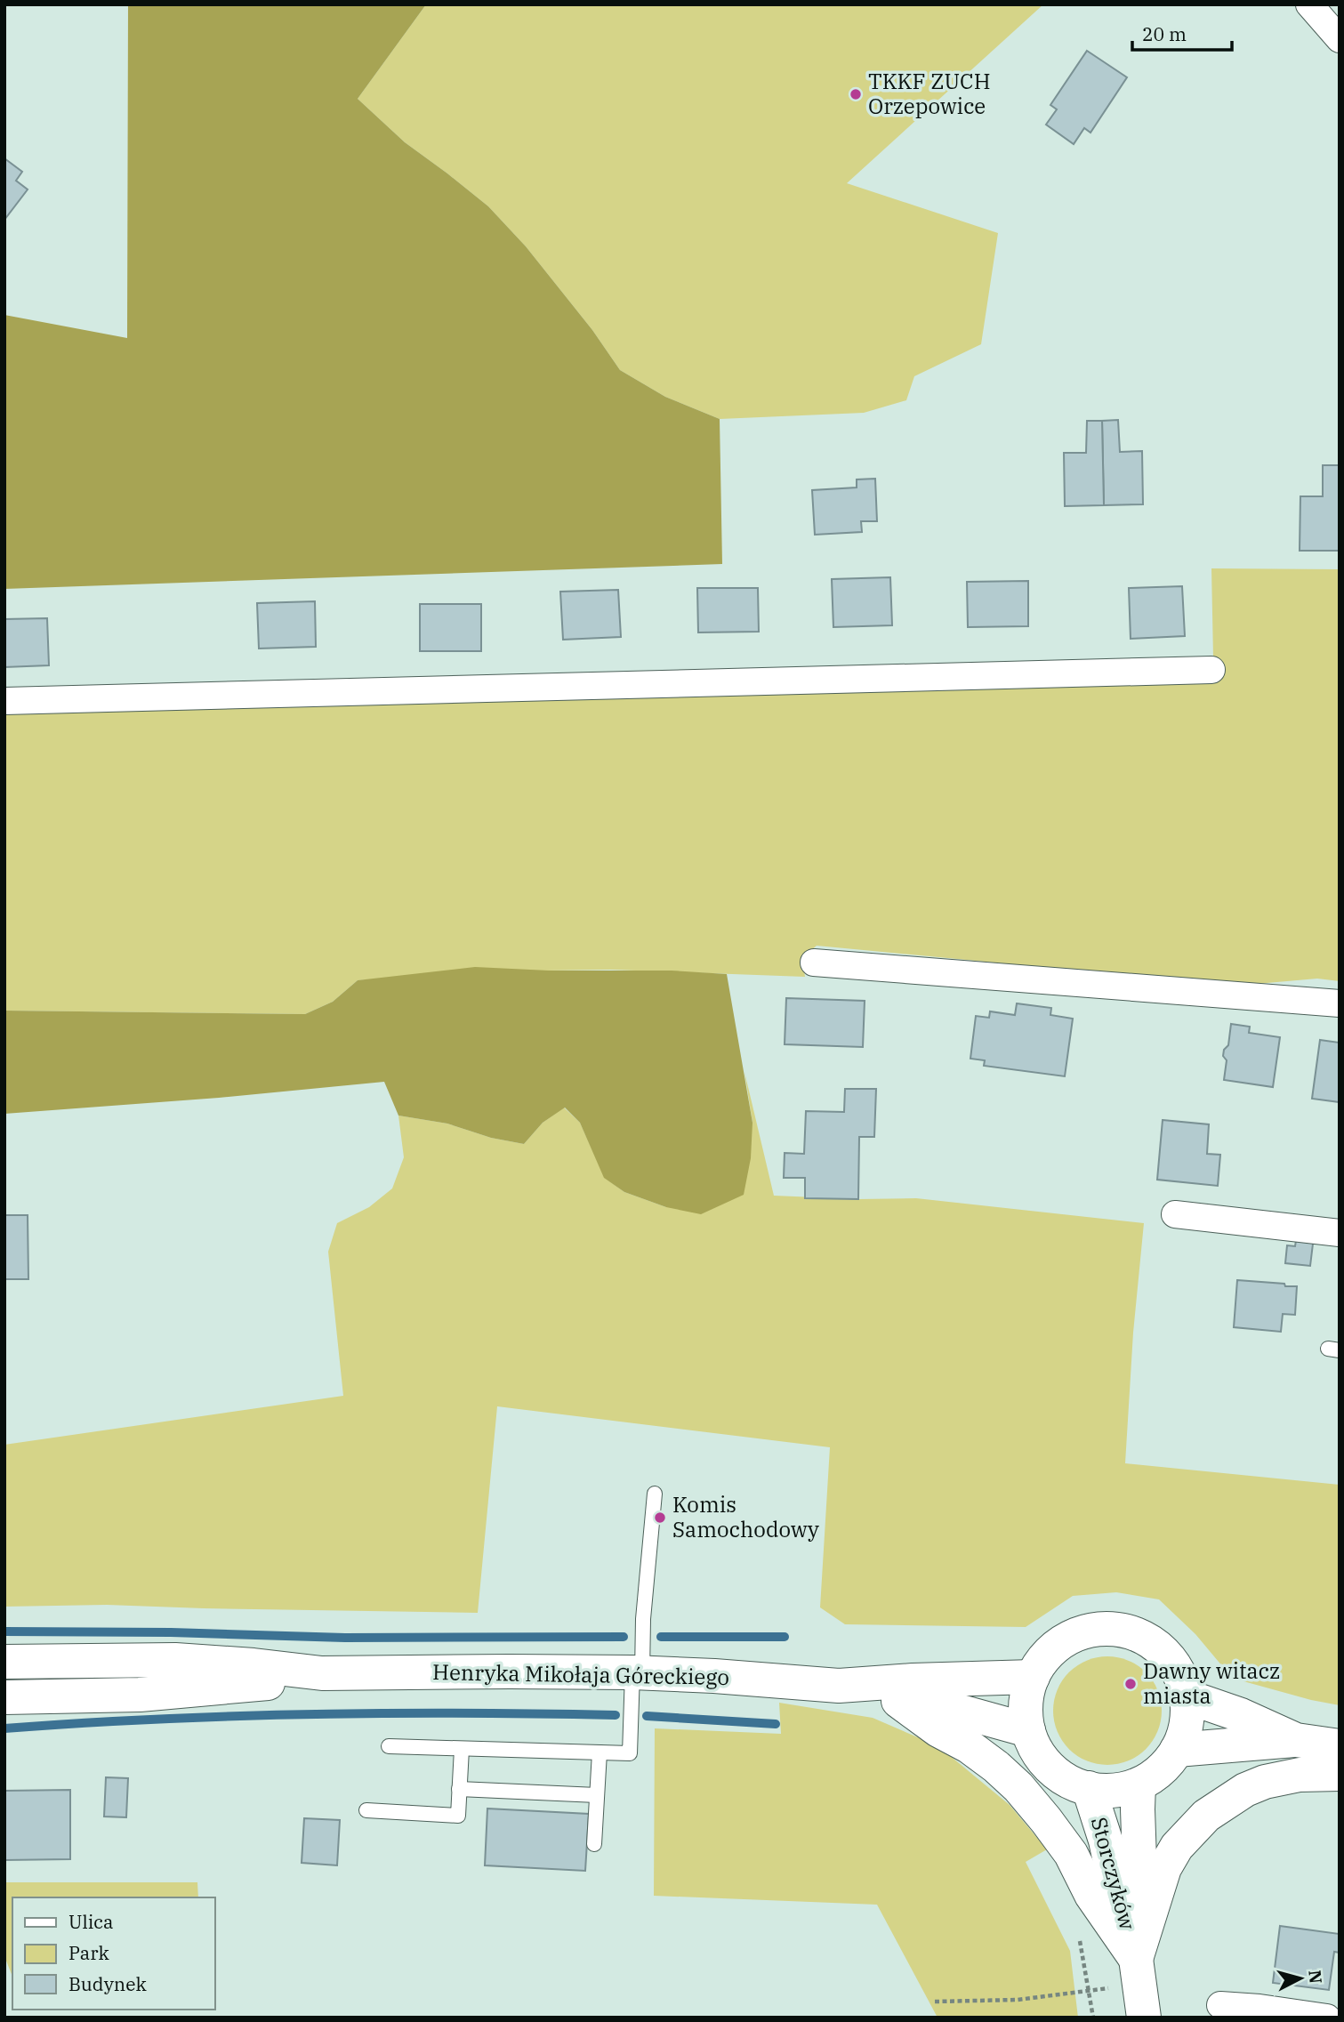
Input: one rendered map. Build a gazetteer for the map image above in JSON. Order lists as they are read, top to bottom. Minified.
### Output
{"streets":{"main road":["Henryka Mikołaja Góreckiego","Storczyków"]},"crossings":[["Henryka Mikołaja Góreckiego","Storczyków"]],"places":["TKKF ZUCH Orzepowice","Komis Samochodowy","Dawny witacz miasta"],"legend":["Ulica","Park","Budynek"],"scale_bar":"20 m","north":"right"}
